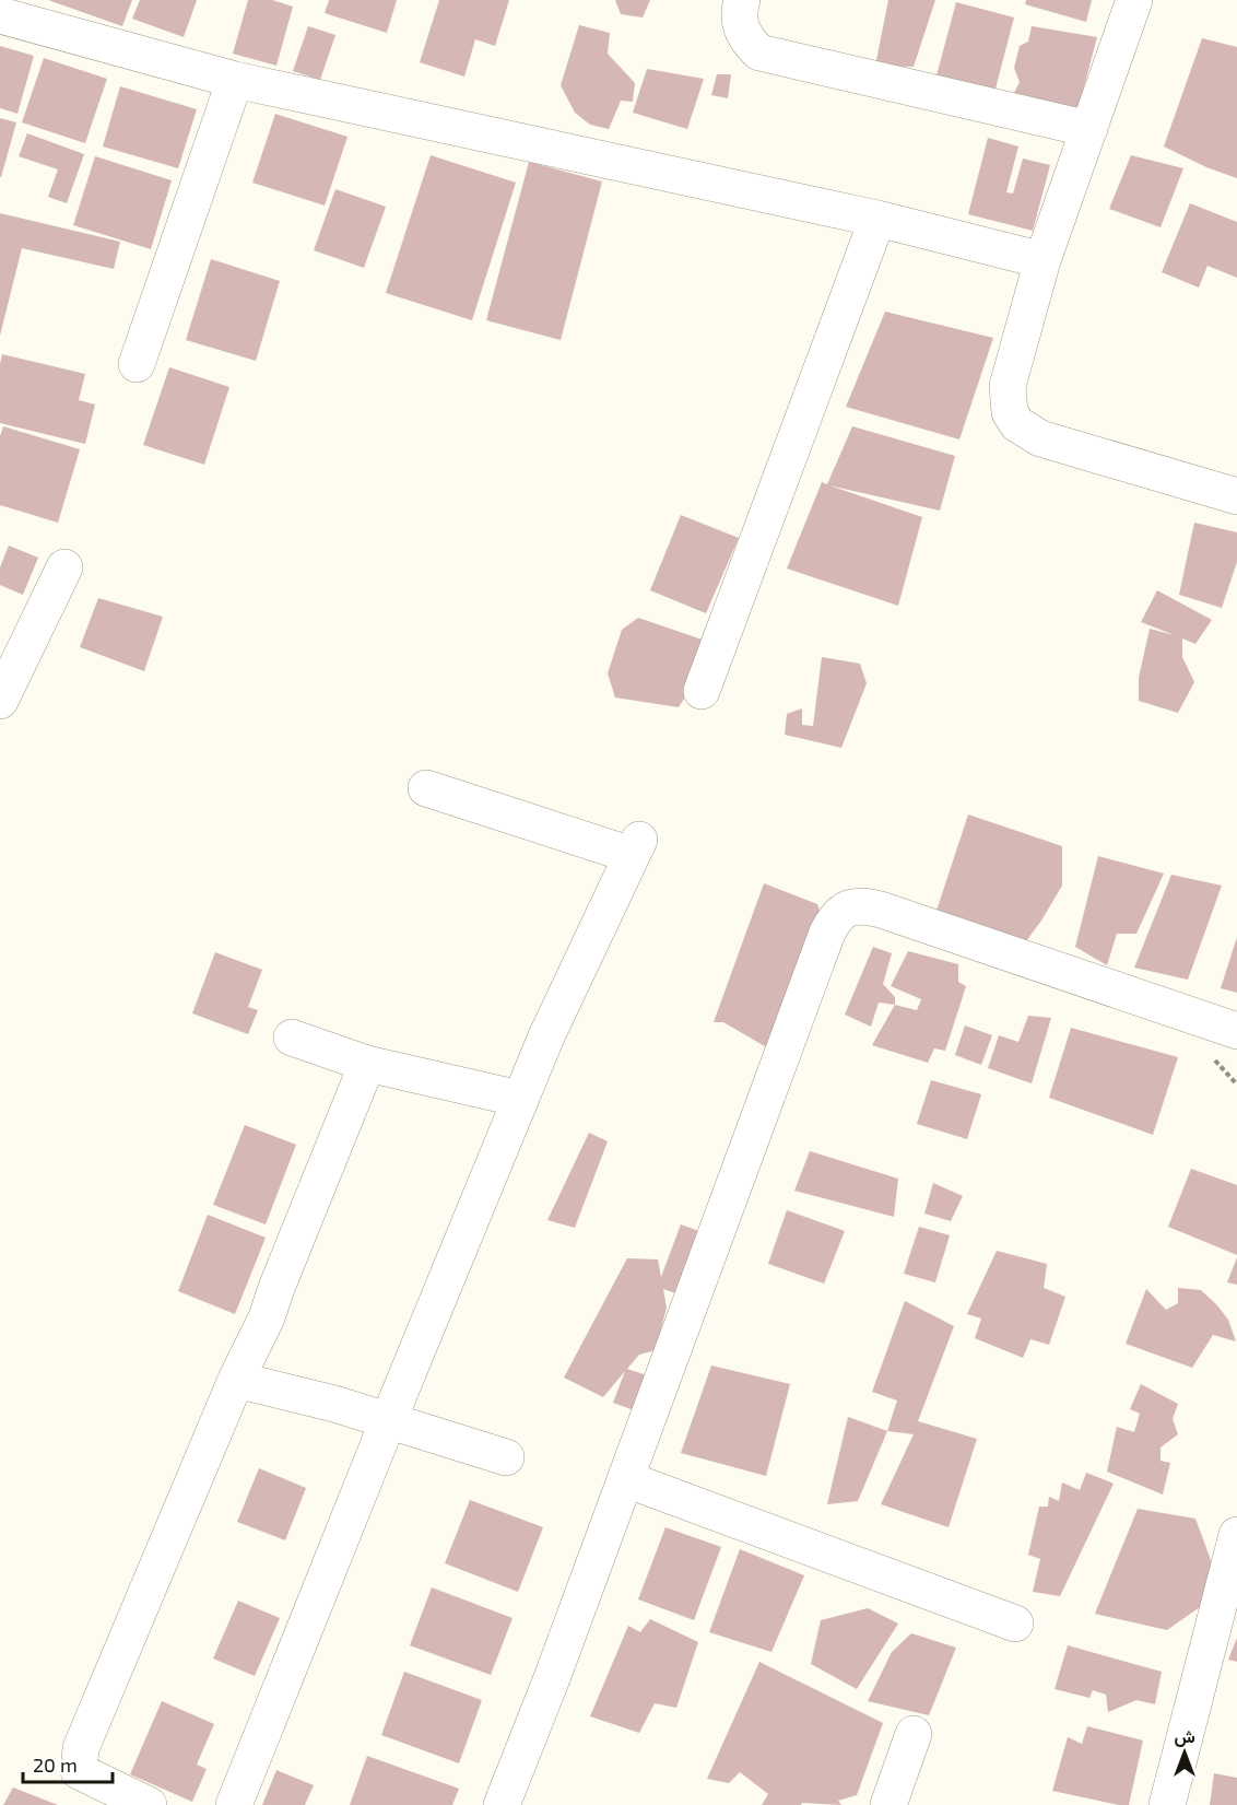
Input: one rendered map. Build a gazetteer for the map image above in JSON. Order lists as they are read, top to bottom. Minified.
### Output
{"scale_bar":"20 m","north":"top"}
